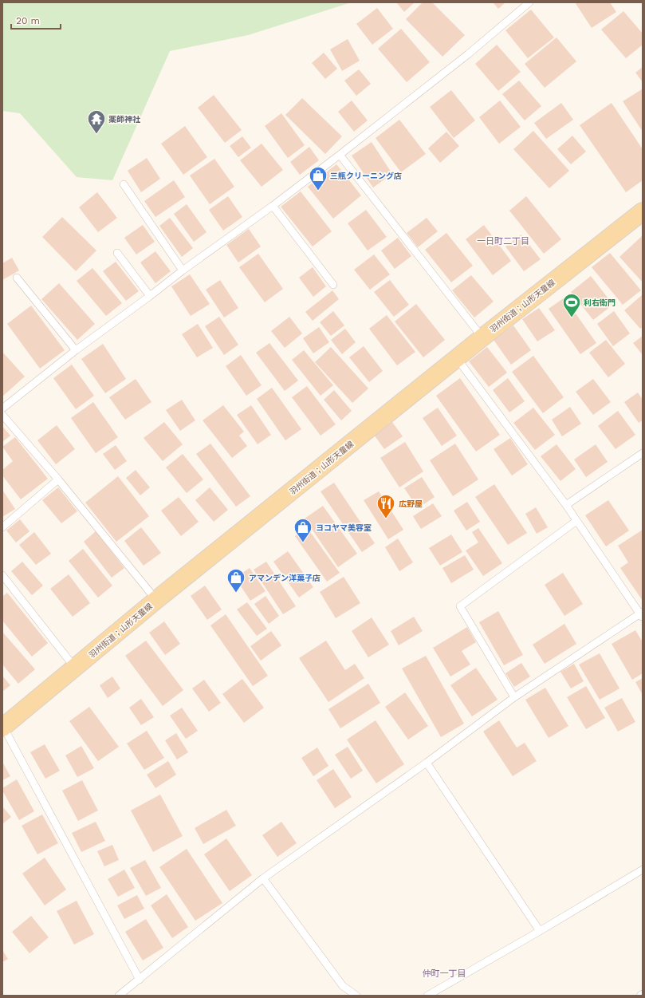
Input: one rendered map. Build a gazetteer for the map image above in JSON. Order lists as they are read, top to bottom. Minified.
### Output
{"streets":{"main road":["羽州街道；山形天童線"]},"districts":["一日町二丁目","仲町一丁目"],"places":{"temple":["薬師神社"],"shop":["三瓶クリーニング店","ヨコヤマ美容室","アマンデン洋菓子店"],"sports":["利右衛門"],"restaurant":["広野屋"]},"scale_bar":"20 m"}
